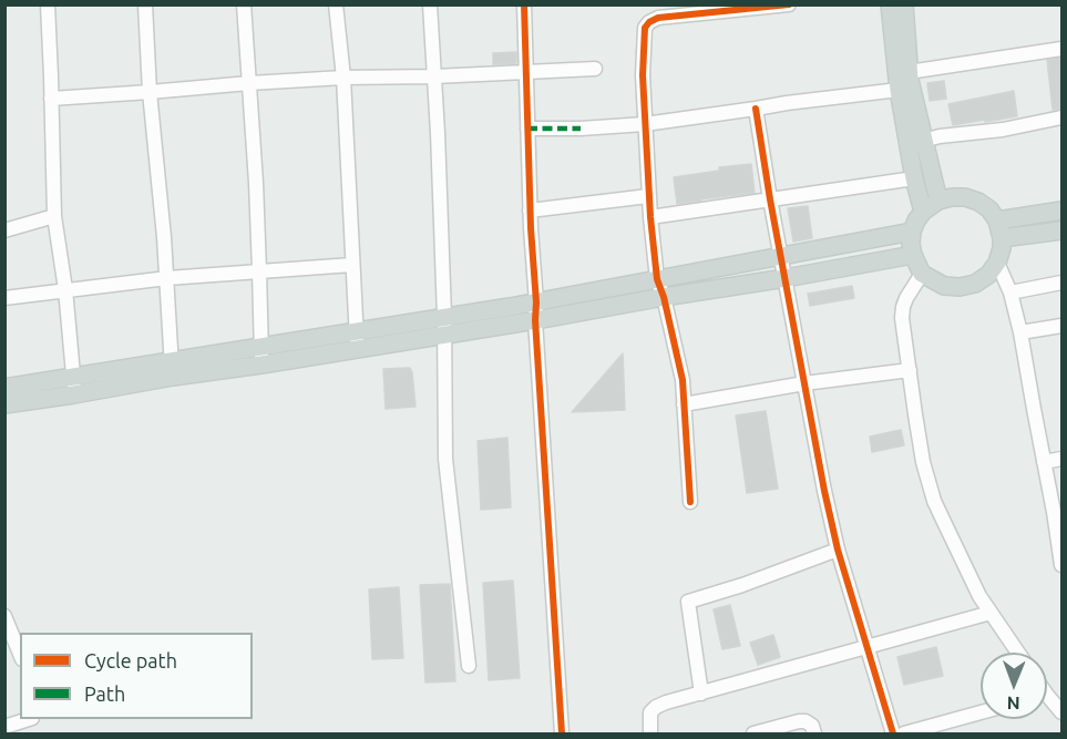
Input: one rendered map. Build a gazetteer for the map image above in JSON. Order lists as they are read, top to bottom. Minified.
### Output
{"legend":["Cycle path","Path"],"north":"bottom"}
